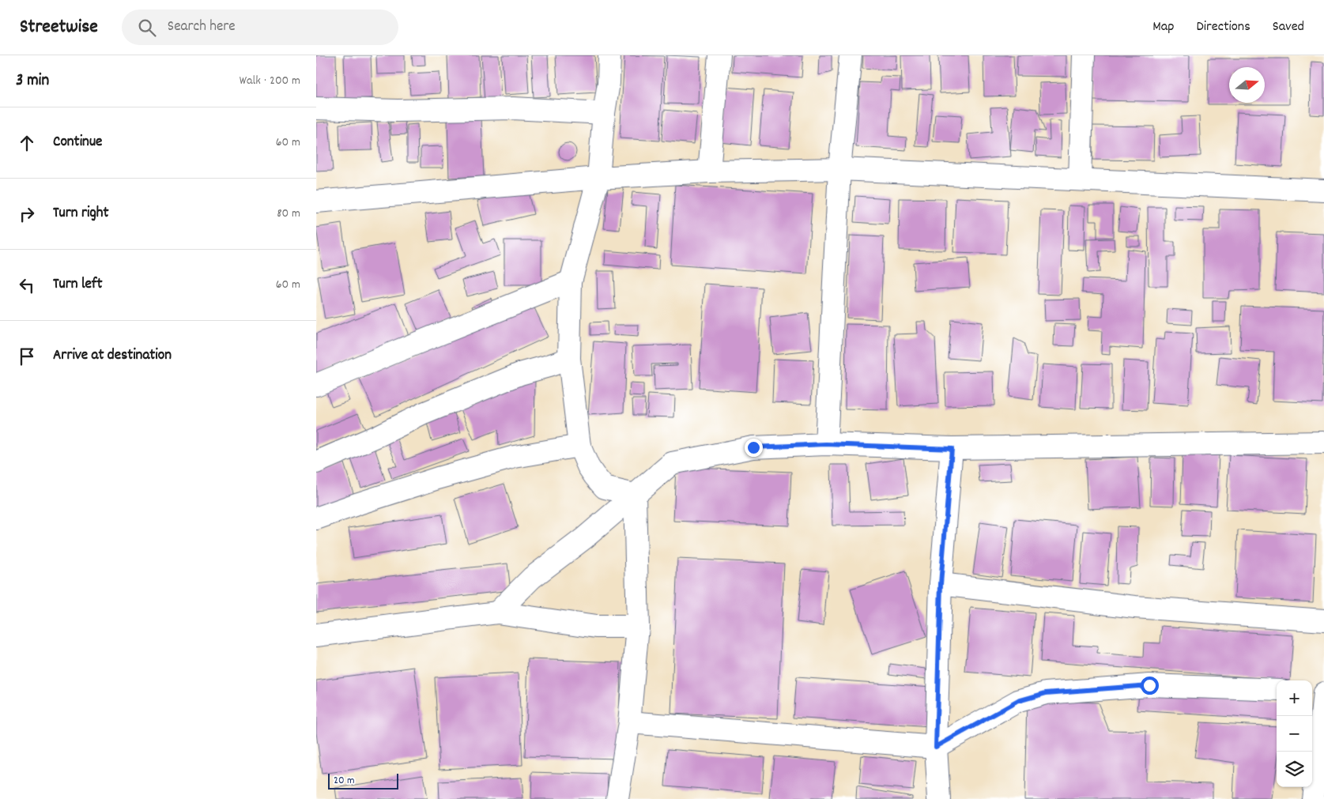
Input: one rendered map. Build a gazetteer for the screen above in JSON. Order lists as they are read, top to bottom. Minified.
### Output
{"scale_bar":"20 m","north":"right","page":{"header":"Streetwise","search":"Search here","nav":["Map","Directions","Saved"],"heading":["3 min","Walk · 200 m"],"list":[["Continue","60 m"],["Turn right","80 m"],["Turn left","60 m"],"Arrive at destination"],"map_buttons":["+","−"],"scale":"20 m"}}
